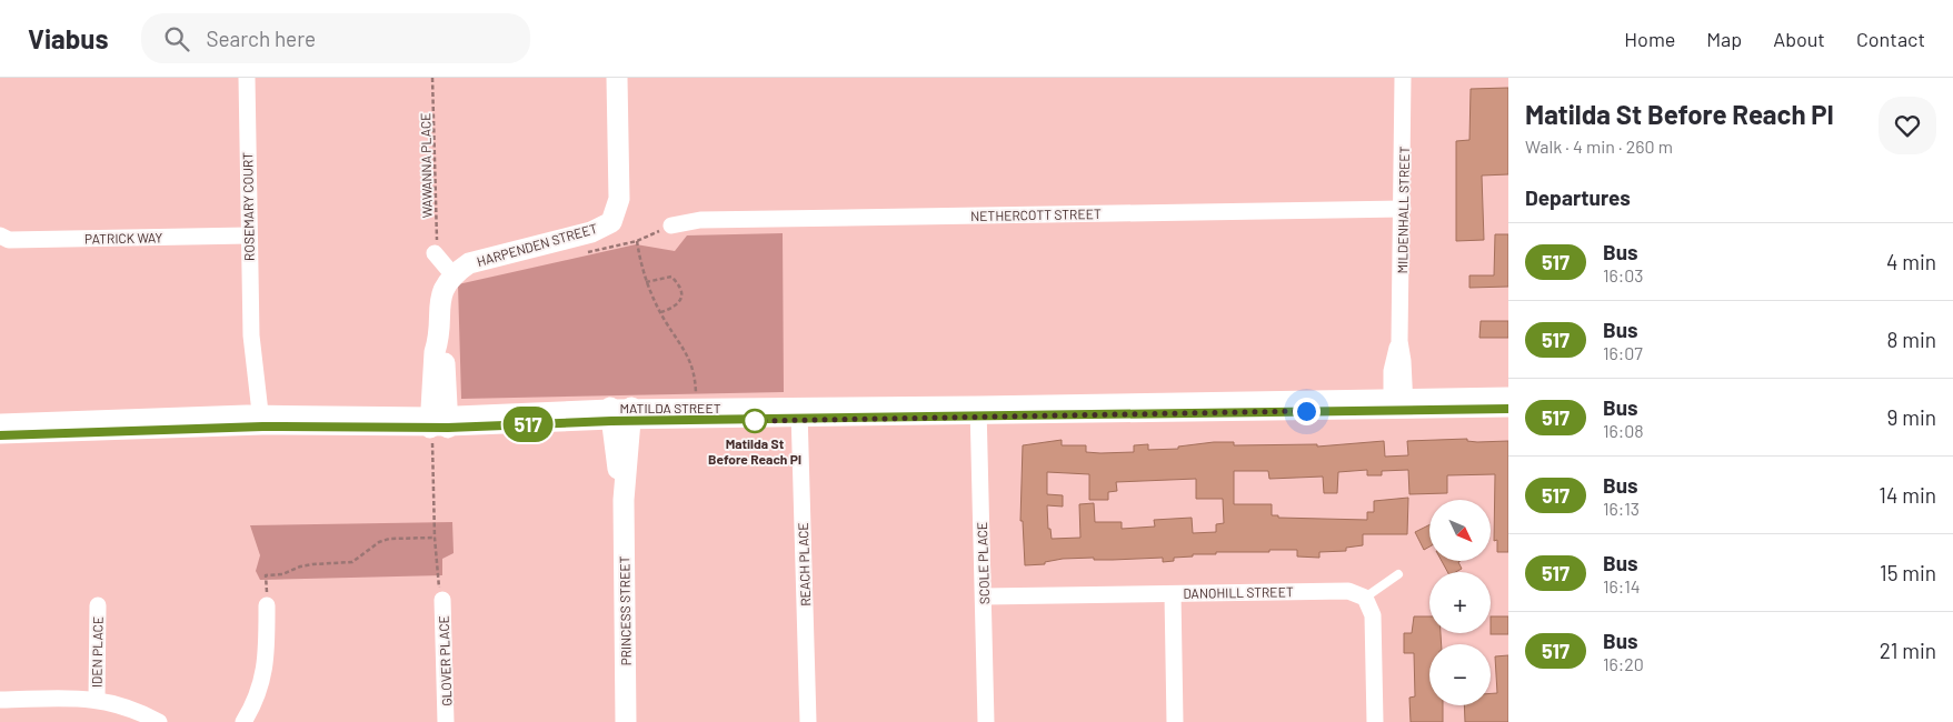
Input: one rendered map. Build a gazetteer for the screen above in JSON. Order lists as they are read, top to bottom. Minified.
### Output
{"streets":{"street":["ROSEMARY COURT","MILDENHALL STREET","NETHERCOTT STREET","PATRICK WAY","HARPENDEN STREET","MATILDA STREET","SCOLE PLACE","REACH PLACE","DANOHILL STREET","PRINCESS STREET","IDEN PLACE","GLOVER PLACE"],"path":["WAWANNA PLACE"]},"crossings":[["ROSEMARY COURT","PATRICK WAY"],["ROSEMARY COURT","MATILDA STREET"],["MILDENHALL STREET","NETHERCOTT STREET"],["MILDENHALL STREET","MATILDA STREET"],["MATILDA STREET","SCOLE PLACE"],["MATILDA STREET","REACH PLACE"],["MATILDA STREET","PRINCESS STREET"],["SCOLE PLACE","DANOHILL STREET"]],"places":["Matilda St Before Reach Pl"],"lines":["bus line 517"],"north":"bottom right","page":{"header":"Viabus","search":"Search here","nav":["Home","Map","About","Contact"],"on_map":"517","heading":[["Matilda St Before Reach Pl","Walk · 4 min · 260 m"],"Departures"],"list":[{"mark":"517","name":"Bus","note":"16:03","value":"4 min"},{"mark":"517","name":"Bus","note":"16:07","value":"8 min"},{"mark":"517","name":"Bus","note":"16:08","value":"9 min"},{"mark":"517","name":"Bus","note":"16:13","value":"14 min"},{"mark":"517","name":"Bus","note":"16:14","value":"15 min"},{"mark":"517","name":"Bus","note":"16:20","value":"21 min"}],"map_buttons":["+","−"]}}
